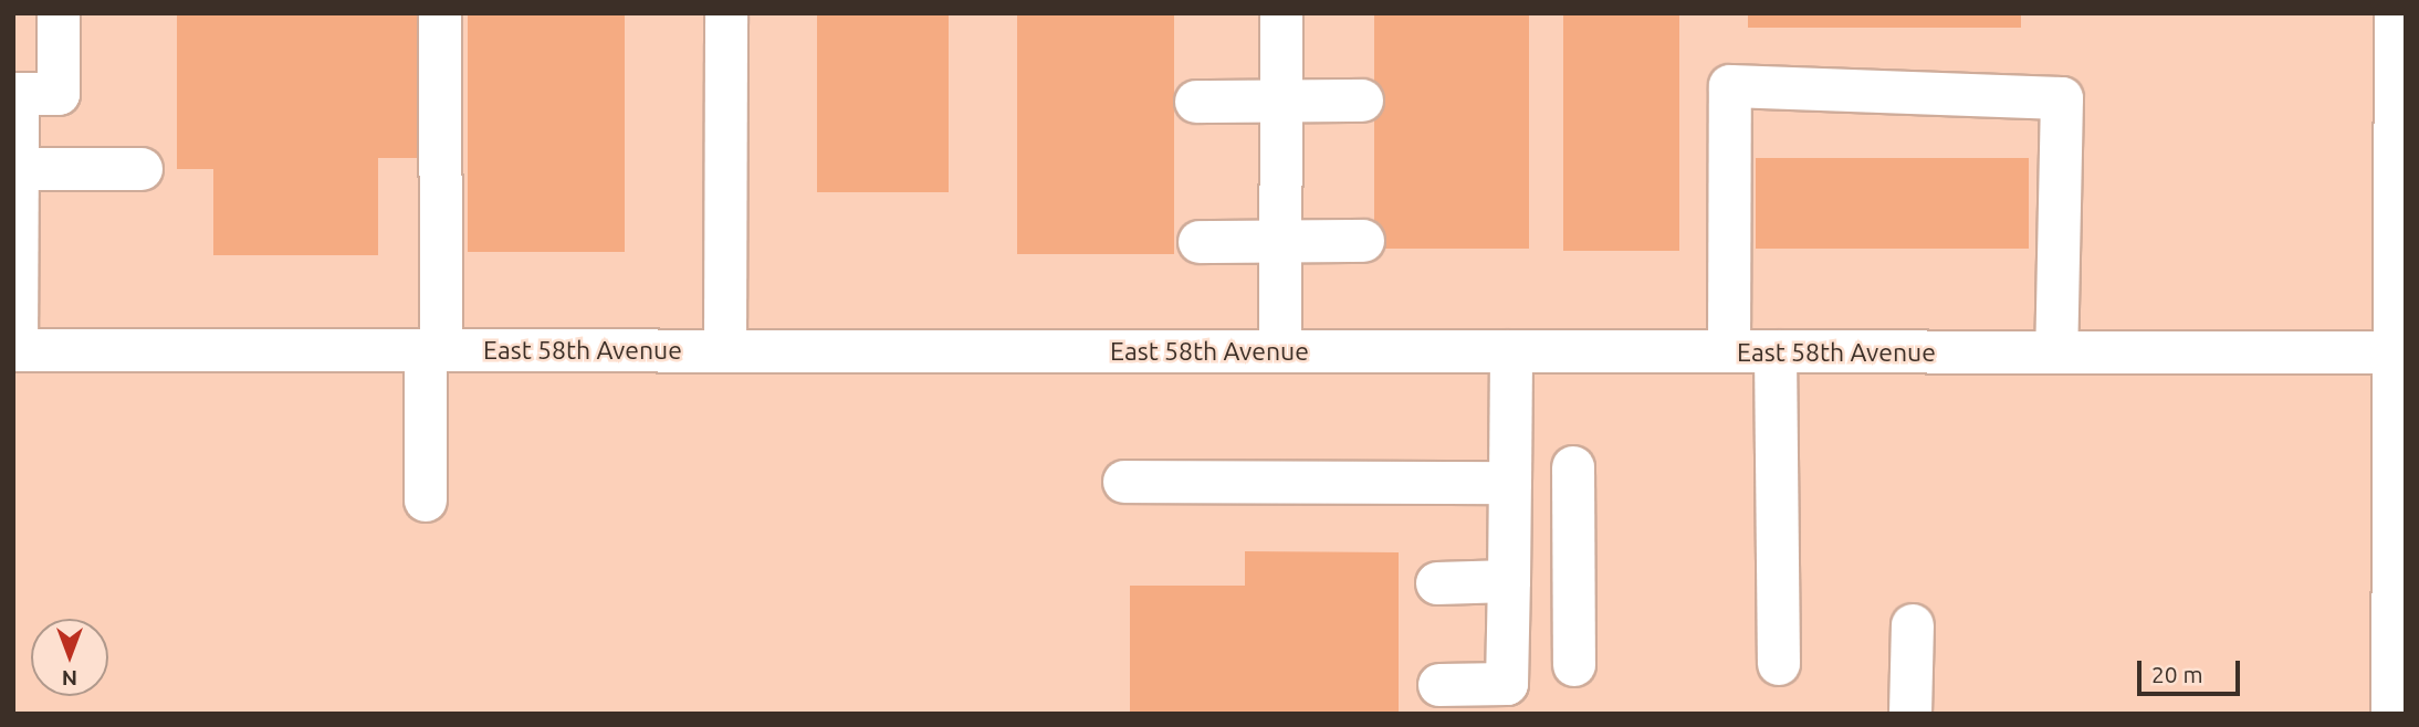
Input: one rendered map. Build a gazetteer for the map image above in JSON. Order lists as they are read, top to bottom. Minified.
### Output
{"streets":{"street":["East 58th Avenue"]},"scale_bar":"20 m","north":"bottom"}
